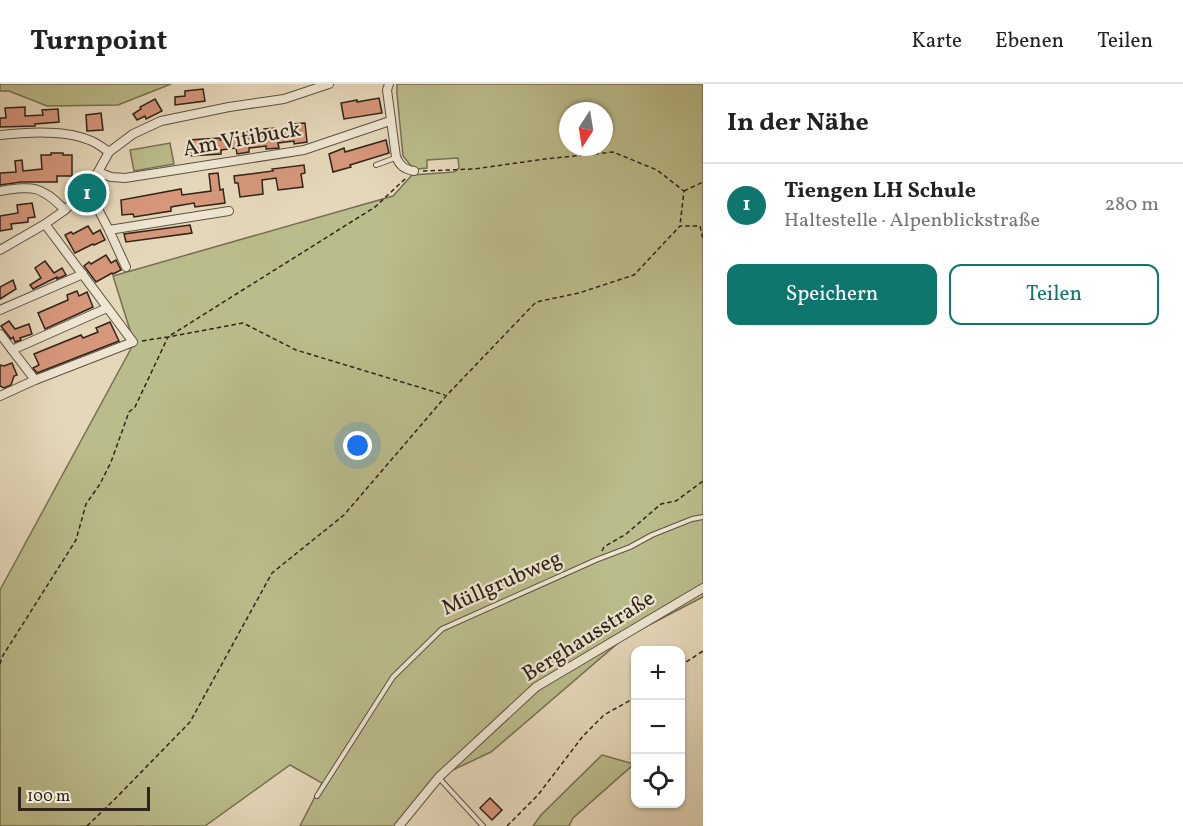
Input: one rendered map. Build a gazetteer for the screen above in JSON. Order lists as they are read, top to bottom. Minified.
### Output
{"streets":{"street":["Am Vitibuck","Berghausstraße"],"lane":["Müllgrubweg"]},"scale_bar":"100 m","north":"bottom","page":{"header":"Turnpoint","nav":["Karte","Ebenen","Teilen"],"heading":"In der Nähe","list":[{"mark":"1","name":"Tiengen LH Schule","note":"Haltestelle · Alpenblickstraße","value":"280 m"}],"pins":"1","buttons":["Speichern","Teilen"],"map_buttons":["+","−"],"scale":"100 m"}}
